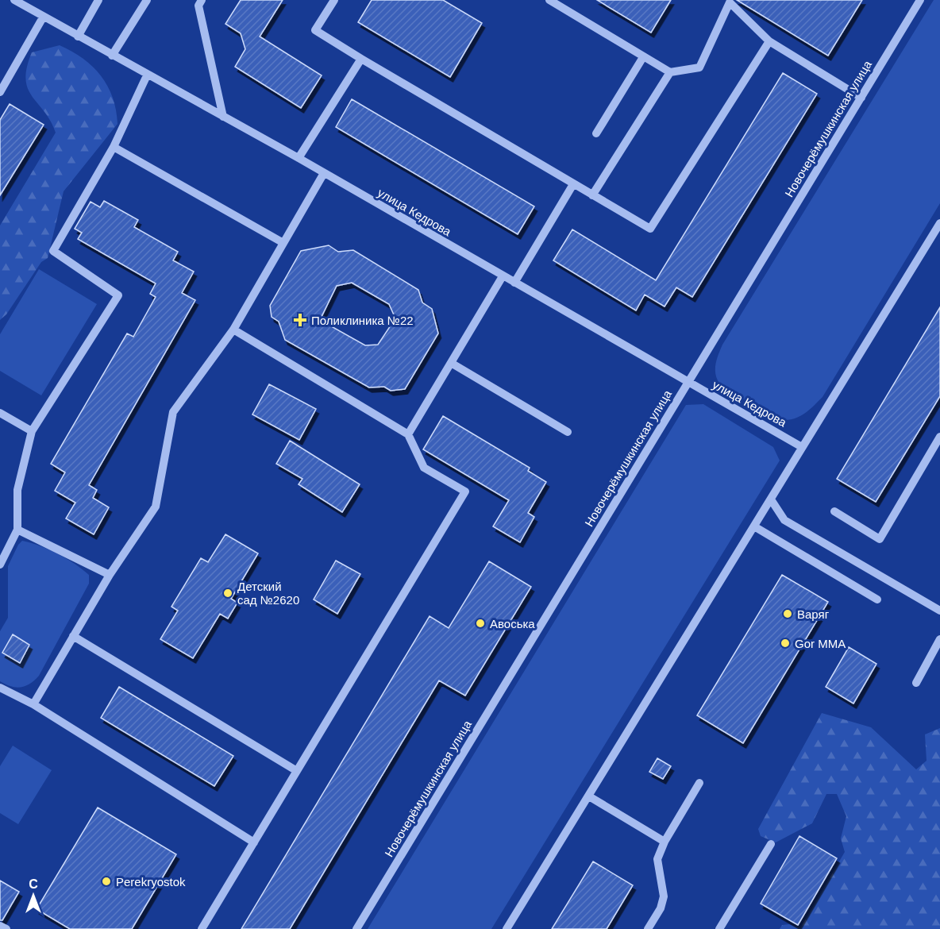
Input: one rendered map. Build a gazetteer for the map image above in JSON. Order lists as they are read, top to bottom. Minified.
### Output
{"streets":{"street":["Новочерёмушкинская улица","улица Кедрова"]},"crossings":[["Новочерёмушкинская улица","улица Кедрова"]],"places":{"health":["Поликлиника №22"],"other":["Детский сад №2620","Варяг","Авоська","Gor MMA","Perekryostok"]},"north":"top"}
